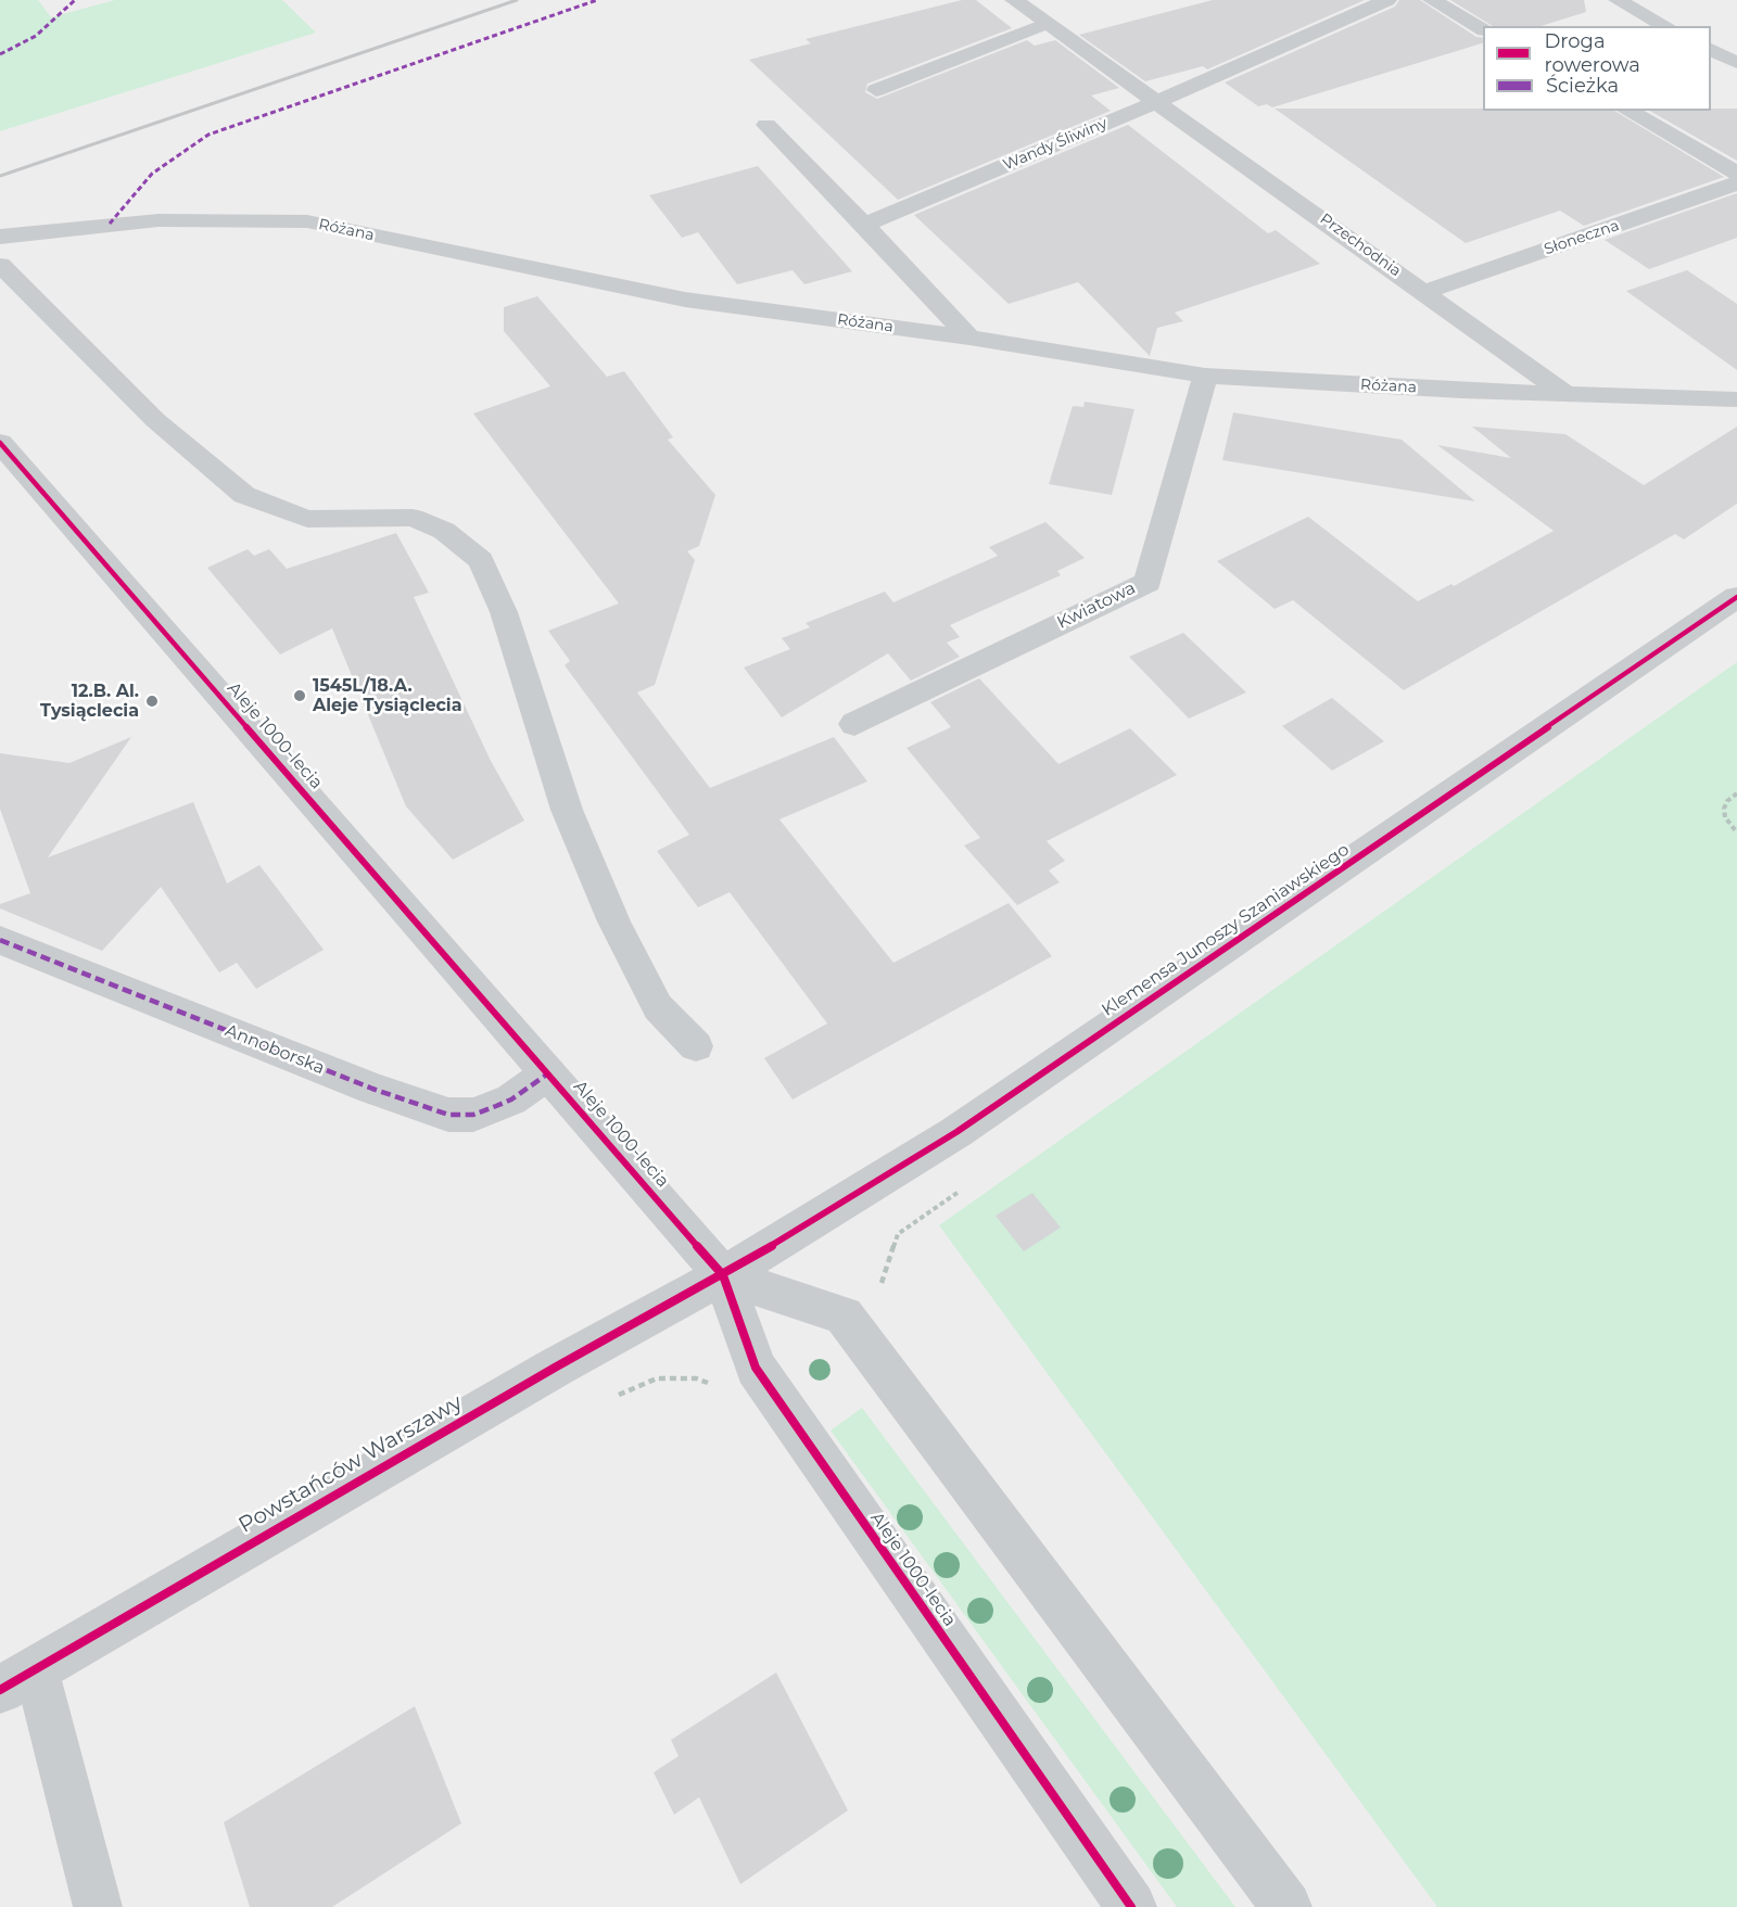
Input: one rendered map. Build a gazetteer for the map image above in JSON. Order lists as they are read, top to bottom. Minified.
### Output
{"streets":{"street":["Wandy Śliwiny","Różana","Słoneczna","Przechodnia","Kwiatowa","Aleje 1000-lecia","Klemensa Junoszy Szaniawskiego","Annoborska","Powstańców Warszawy"]},"crossings":[["Wandy Śliwiny","Przechodnia"],["Różana","Przechodnia"],["Różana","Kwiatowa"],["Słoneczna","Przechodnia"],["Aleje 1000-lecia","Klemensa Junoszy Szaniawskiego"],["Aleje 1000-lecia","Annoborska"],["Aleje 1000-lecia","Powstańców Warszawy"],["Klemensa Junoszy Szaniawskiego","Powstańców Warszawy"]],"places":["1545L/18.A. Aleje Tysiąclecia","12.B. Al. Tysiąclecia"],"legend":["Droga rowerowa","Ścieżka"]}
